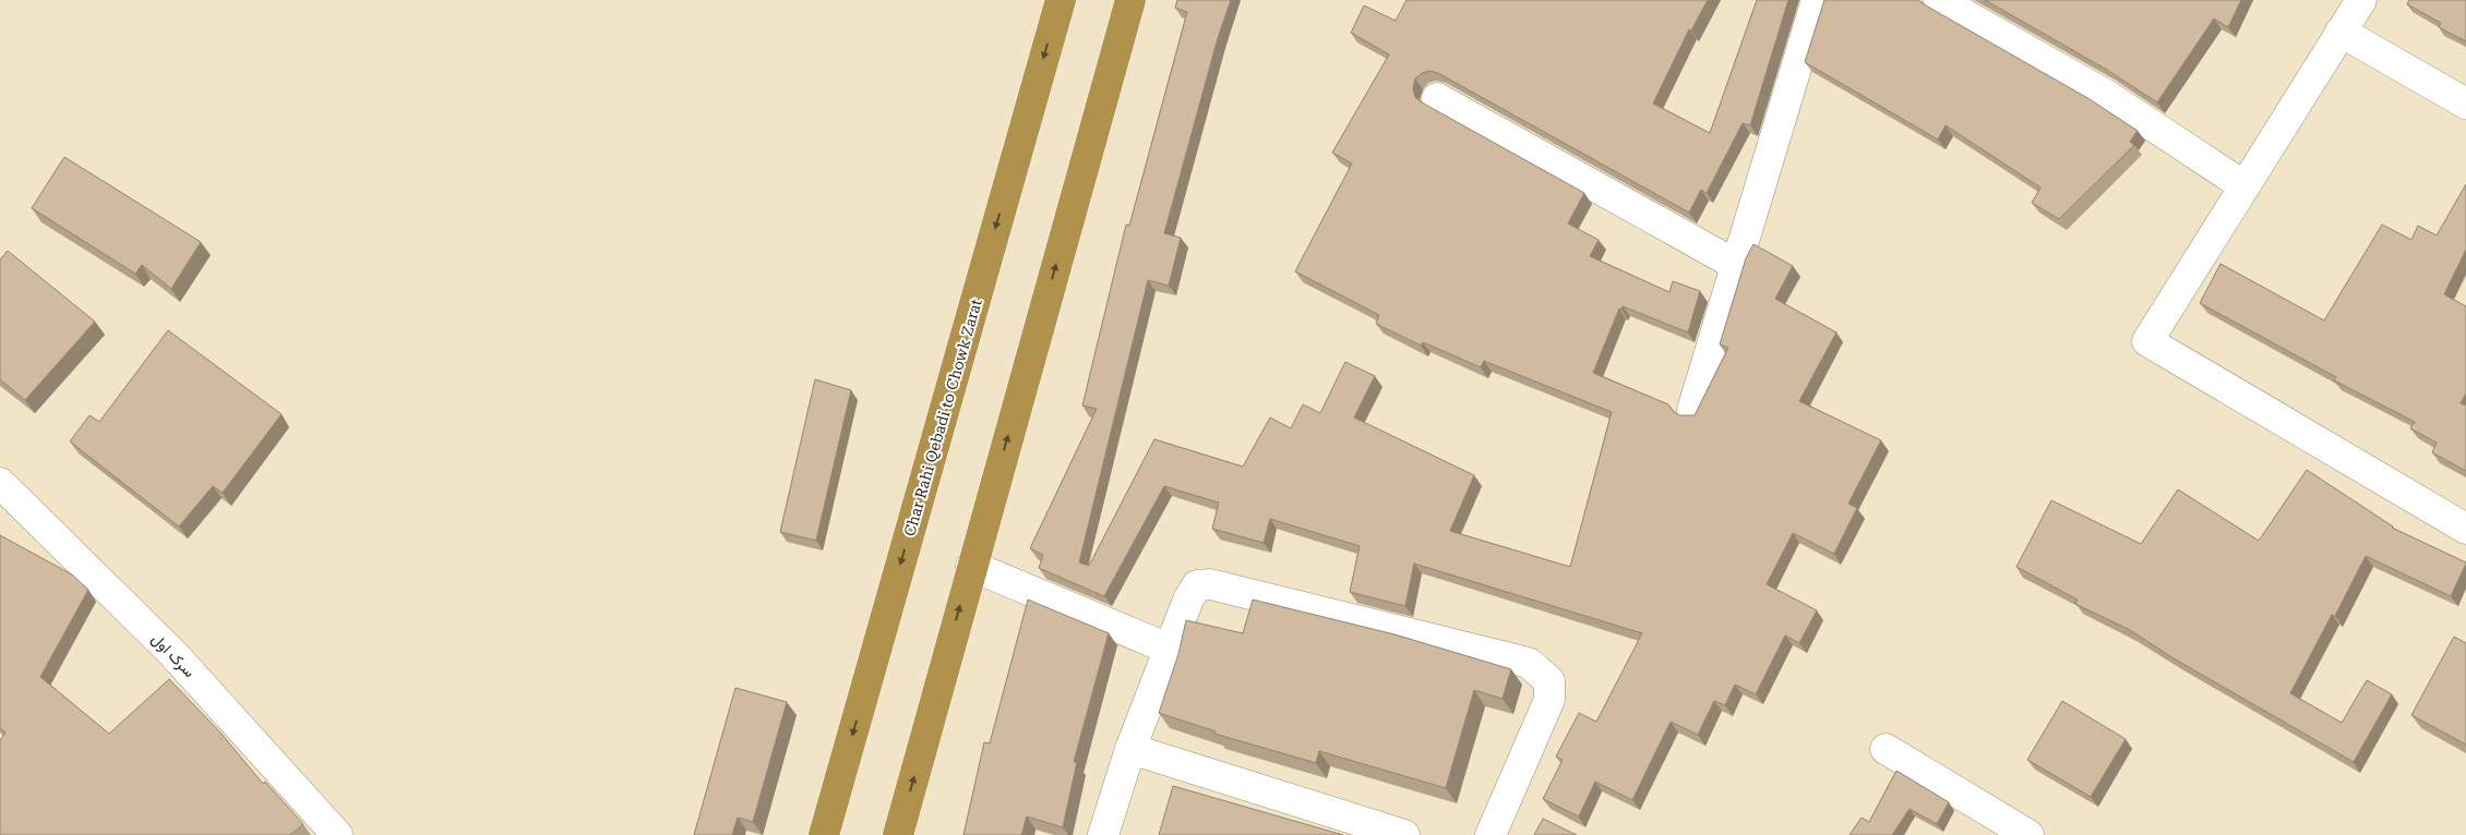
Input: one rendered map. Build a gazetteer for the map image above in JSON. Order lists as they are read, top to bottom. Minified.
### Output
{"streets":{"highway":["Char Rahi Qebadi to Chowk Zarat"],"street":["سرک اول"]}}
